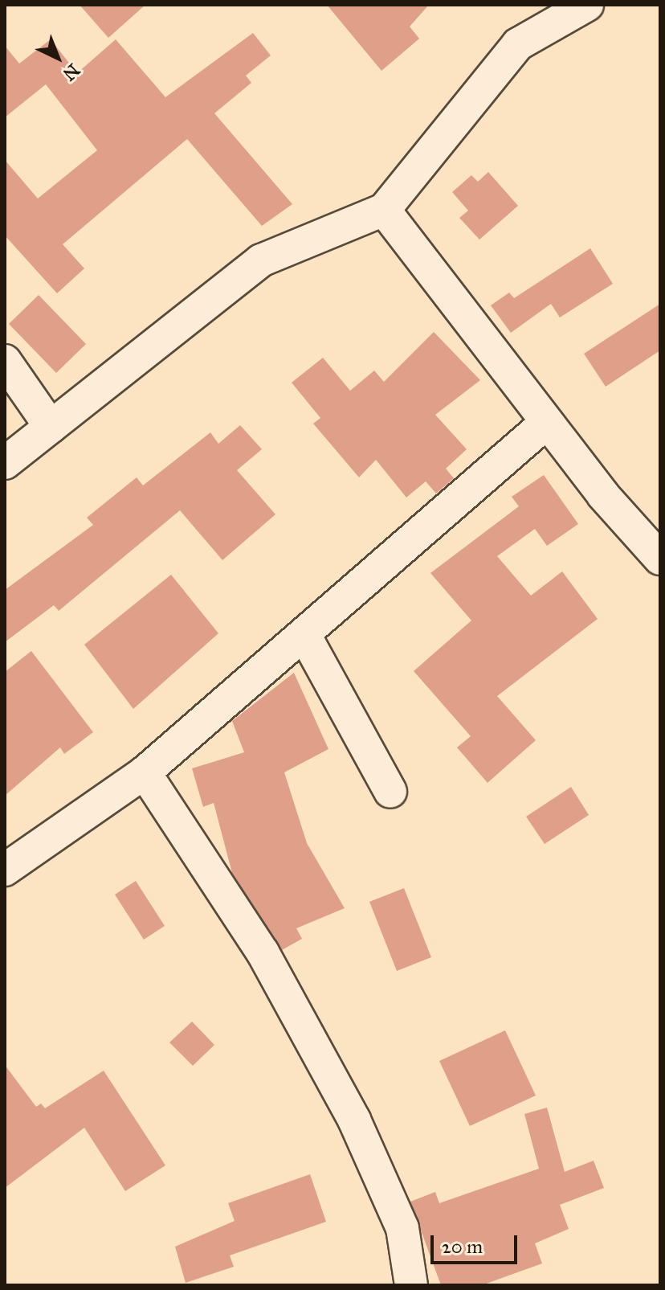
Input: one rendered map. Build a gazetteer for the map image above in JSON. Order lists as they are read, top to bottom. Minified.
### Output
{"scale_bar":"20 m","north":"bottom right"}
